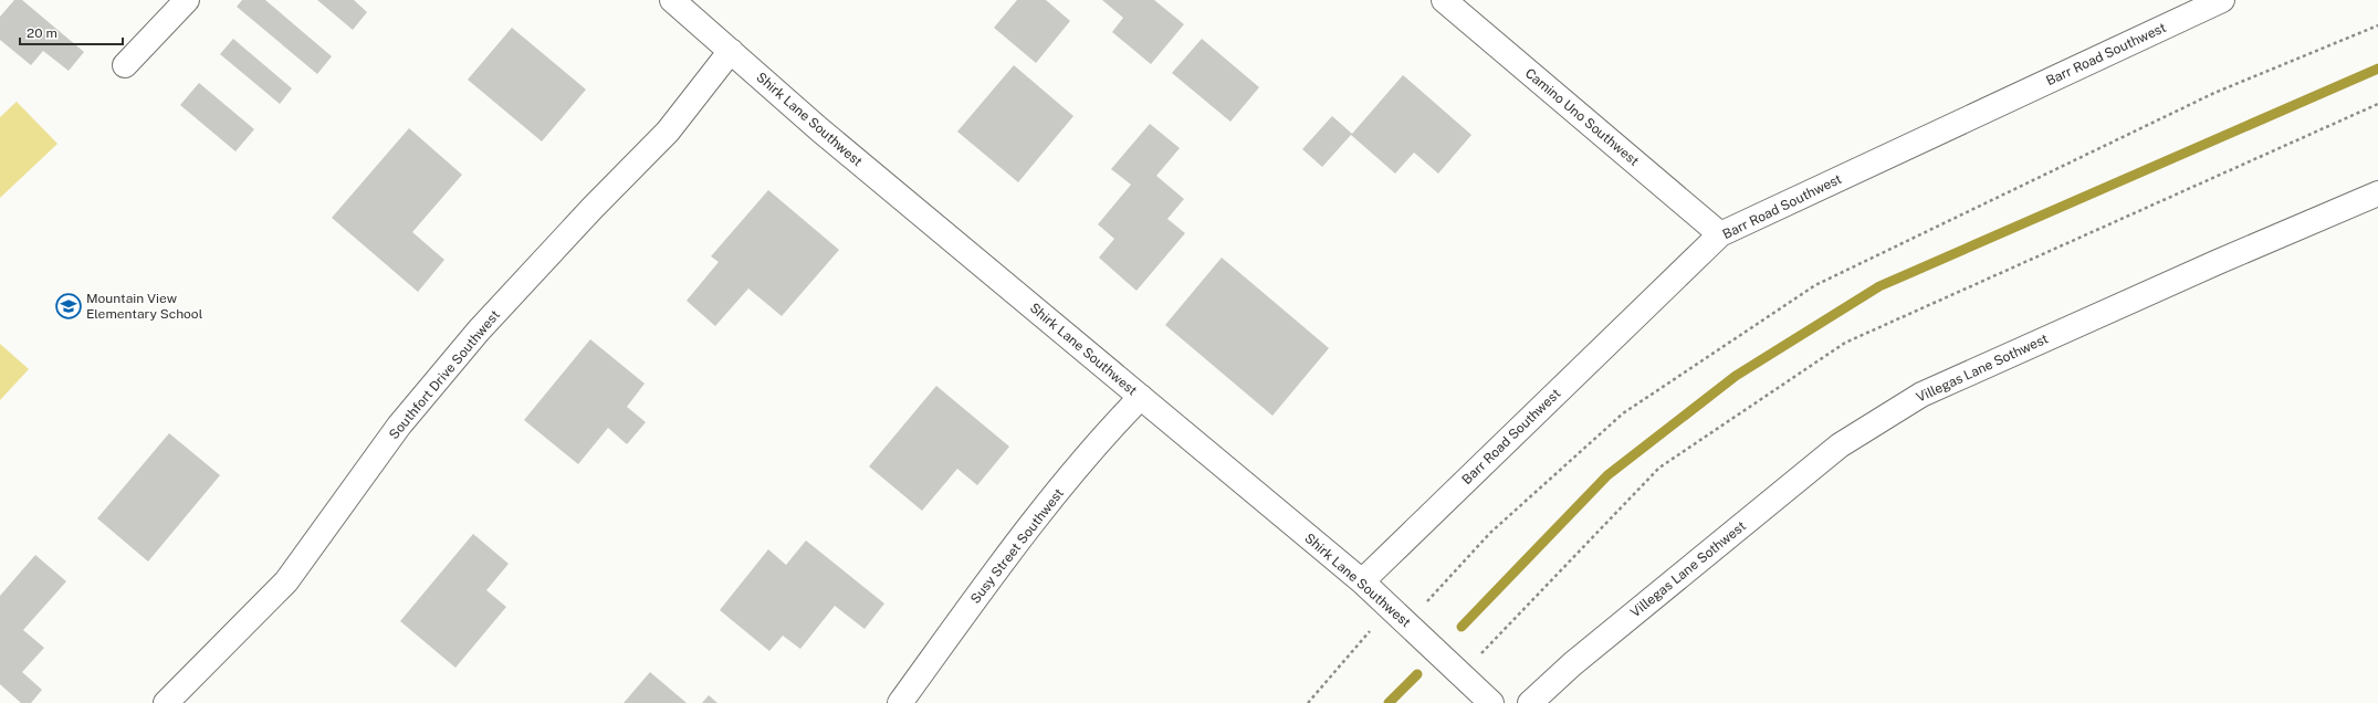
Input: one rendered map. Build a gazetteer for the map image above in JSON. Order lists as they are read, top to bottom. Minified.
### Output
{"streets":{"street":["Barr Road Southwest","Camino Uno Southwest","Shirk Lane Southwest","Villegas Lane Sothwest","Southfort Drive Southwest","Susy Street Southwest"]},"crossings":[["Barr Road Southwest","Camino Uno Southwest"],["Barr Road Southwest","Shirk Lane Southwest"],["Shirk Lane Southwest","Southfort Drive Southwest"],["Shirk Lane Southwest","Susy Street Southwest"]],"places":{"school or university":["Mountain View Elementary School"]},"scale_bar":"20 m"}
